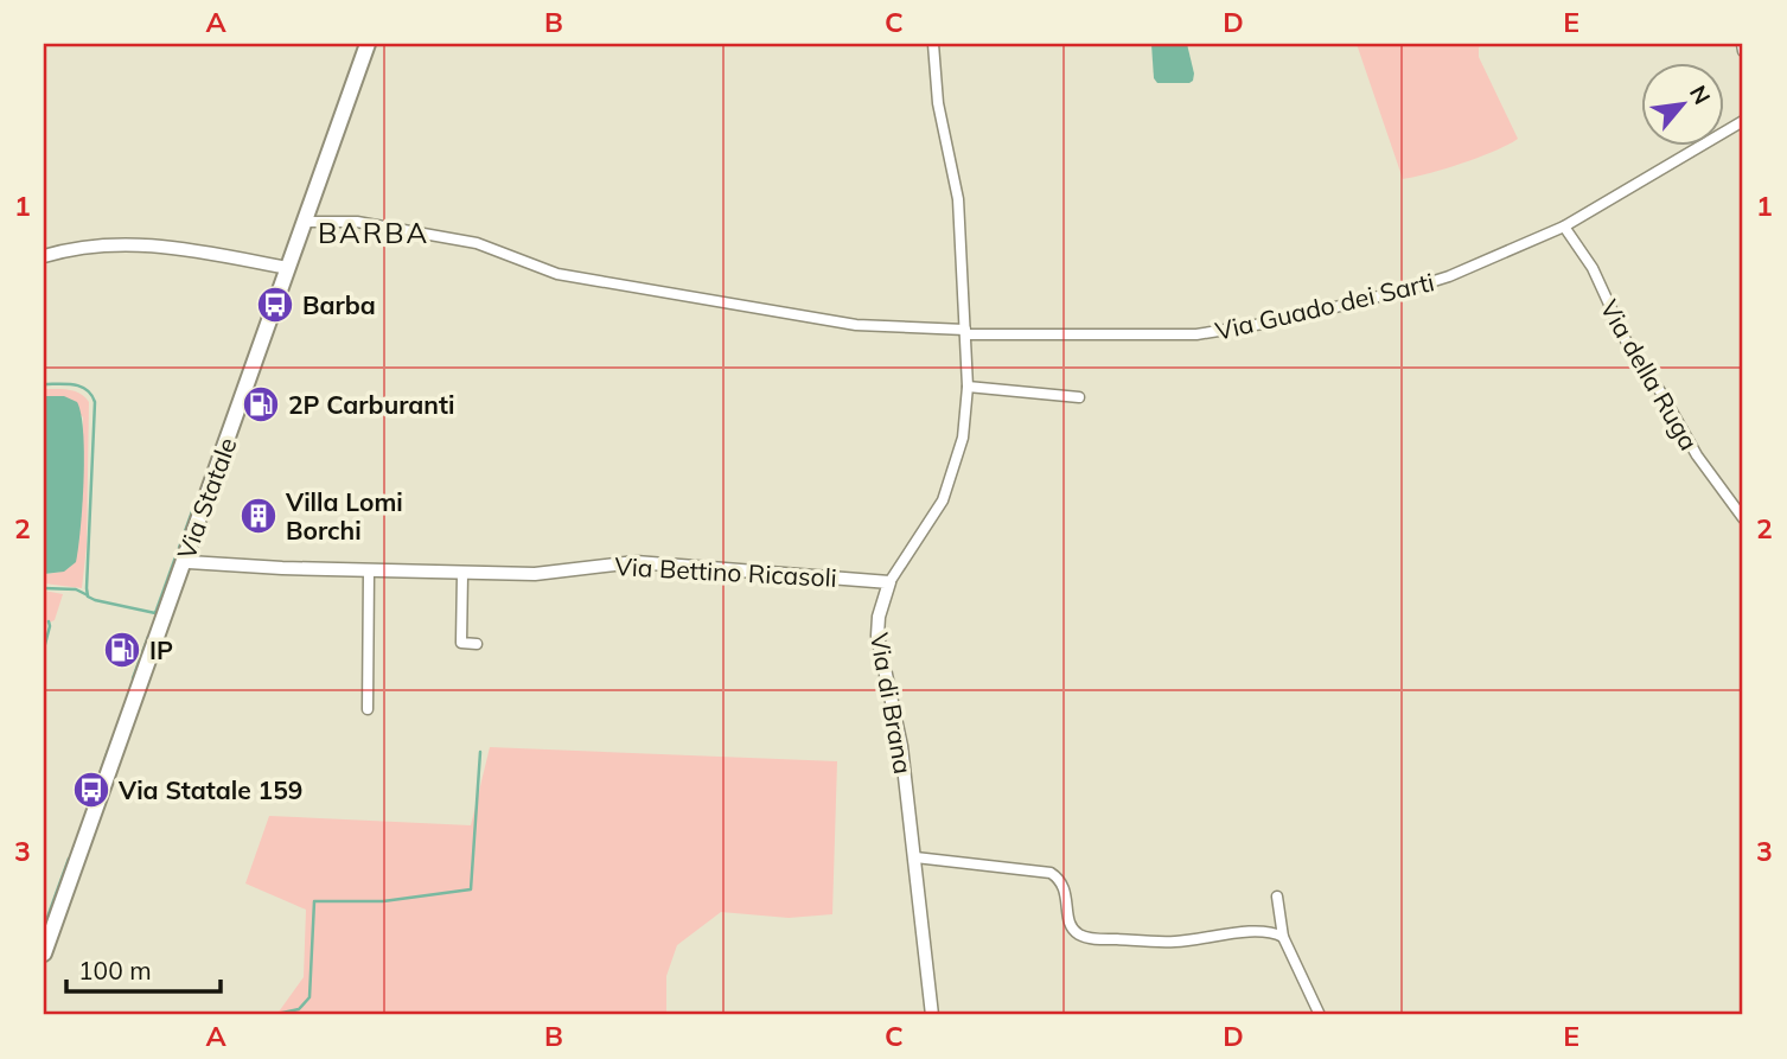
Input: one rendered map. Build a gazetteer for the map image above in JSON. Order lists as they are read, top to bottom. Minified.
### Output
{"streets":{"main road":["Via Statale"],"street":["Via Guado dei Sarti","Via della Ruga","Via Bettino Ricasoli","Via di Brana"]},"crossings":[["Via Guado dei Sarti","Via della Ruga"],["Via Guado dei Sarti","Via di Brana"],["Via Statale","Via Bettino Ricasoli"],["Via Bettino Ricasoli","Via di Brana"]],"districts":["BARBA"],"places":{"bus stop":["Barba","Via Statale 159"],"fuel station":["2P Carburanti","IP"],"building":["Villa Lomi Borchi"]},"scale_bar":"100 m","north":"top right","grid":{"columns":["A","B","C","D","E"],"rows":["1","2","3"]}}
